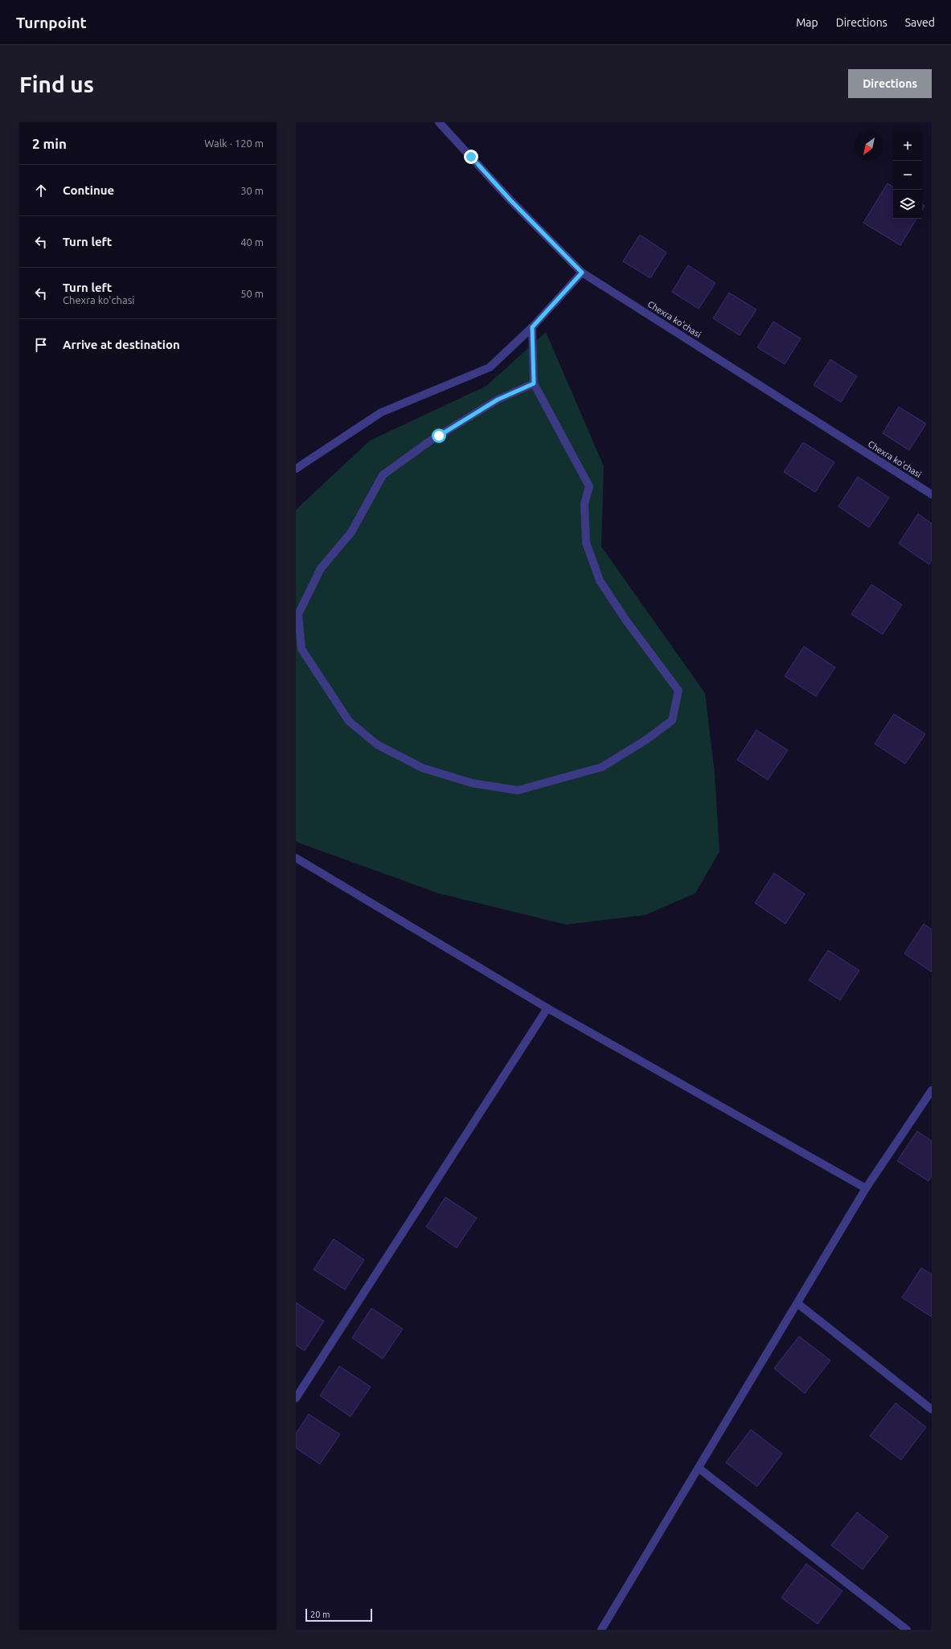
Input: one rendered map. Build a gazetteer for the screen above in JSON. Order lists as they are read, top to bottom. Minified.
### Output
{"streets":{"street":["Chexra ko'chasi"]},"scale_bar":"20 m","north":"bottom left","page":{"header":"Turnpoint","nav":["Map","Directions","Saved"],"buttons":"Directions","title":"Find us","heading":["2 min","Walk · 120 m"],"map_buttons":["+","−"],"list":[["Continue","30 m"],["Turn left","40 m"],["Turn left","Chexra ko'chasi","50 m"],"Arrive at destination"],"scale":"20 m"}}
